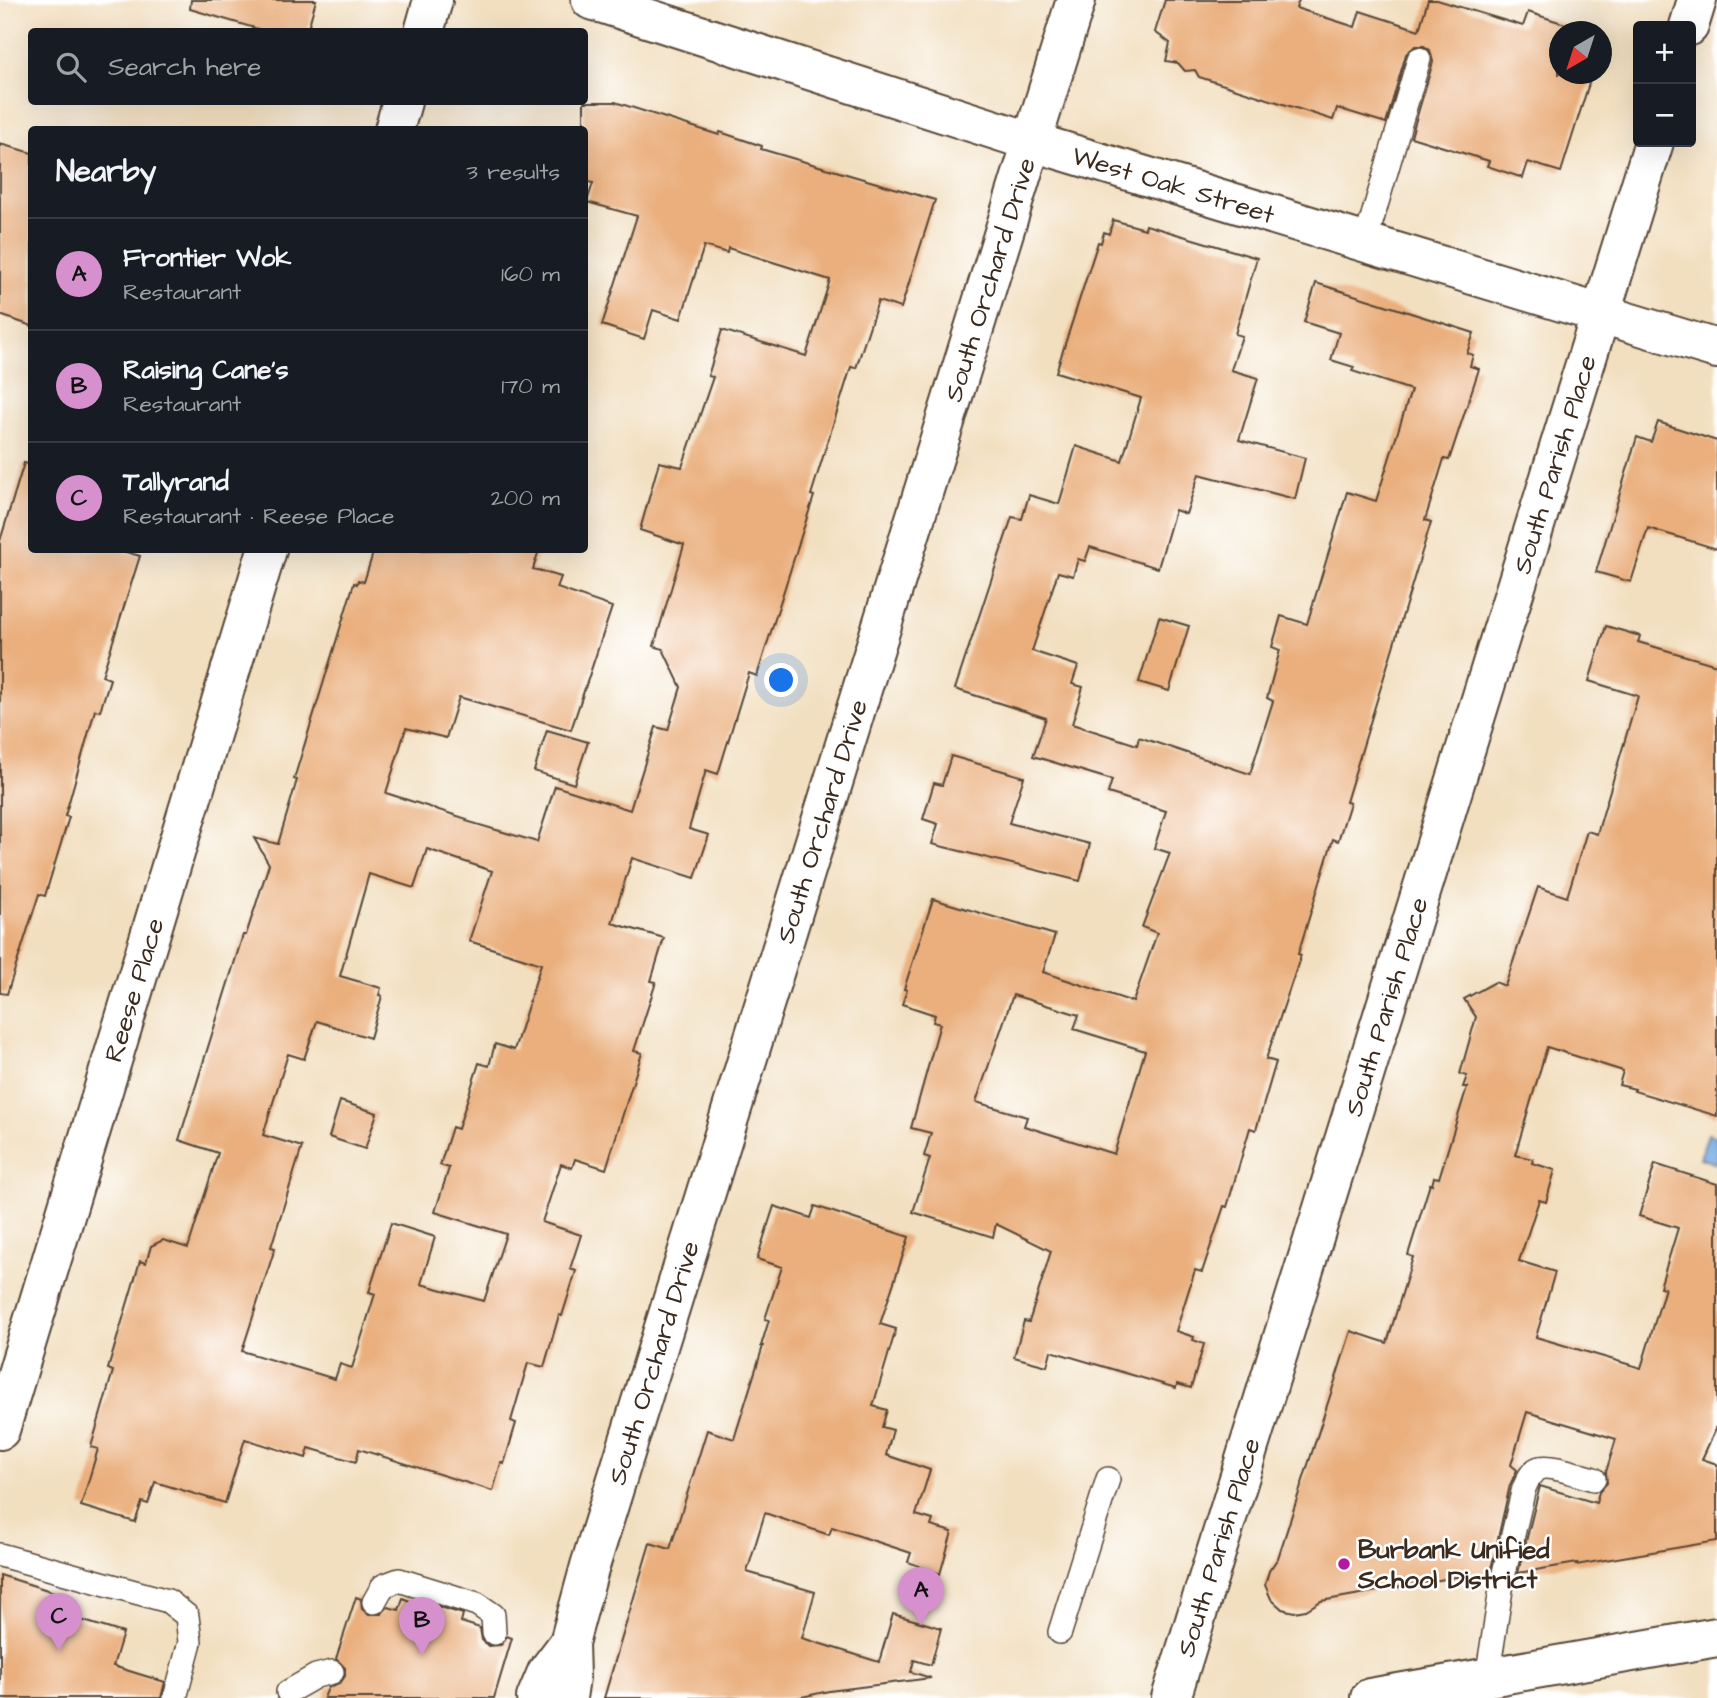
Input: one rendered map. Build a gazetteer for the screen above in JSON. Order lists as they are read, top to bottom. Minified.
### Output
{"streets":{"street":["West Oak Street","South Orchard Drive","South Parish Place","Reese Place"]},"crossings":[["West Oak Street","South Orchard Drive"],["West Oak Street","South Parish Place"]],"places":["Burbank Unified School District"],"north":"bottom left","page":{"map_buttons":["+","−"],"search":"Search here","heading":["Nearby","3 results"],"list":[{"mark":"A","name":"Frontier Wok","note":"Restaurant","value":"160 m"},{"mark":"B","name":"Raising Cane's","note":"Restaurant","value":"170 m"},{"mark":"C","name":"Tallyrand","note":"Restaurant · Reese Place","value":"200 m"}],"pins":["A","C","B"]}}
